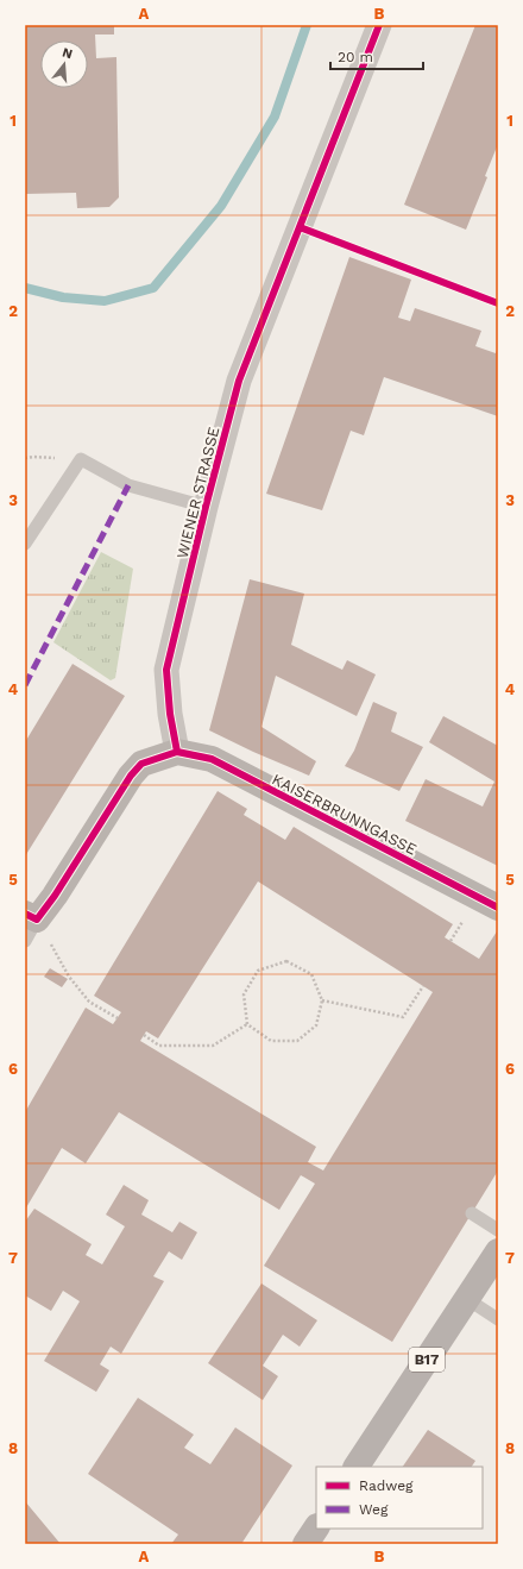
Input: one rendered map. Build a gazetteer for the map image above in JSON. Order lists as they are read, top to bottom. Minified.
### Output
{"streets":{"main road":["B17"],"street":["WIENER STRASSE","KAISERBRUNNGASSE"]},"crossings":[["WIENER STRASSE","KAISERBRUNNGASSE"]],"legend":["Radweg","Weg"],"scale_bar":"20 m","north":"top","grid":{"columns":["A","B"],"rows":["1","2","3","4","5","6","7","8"]}}
